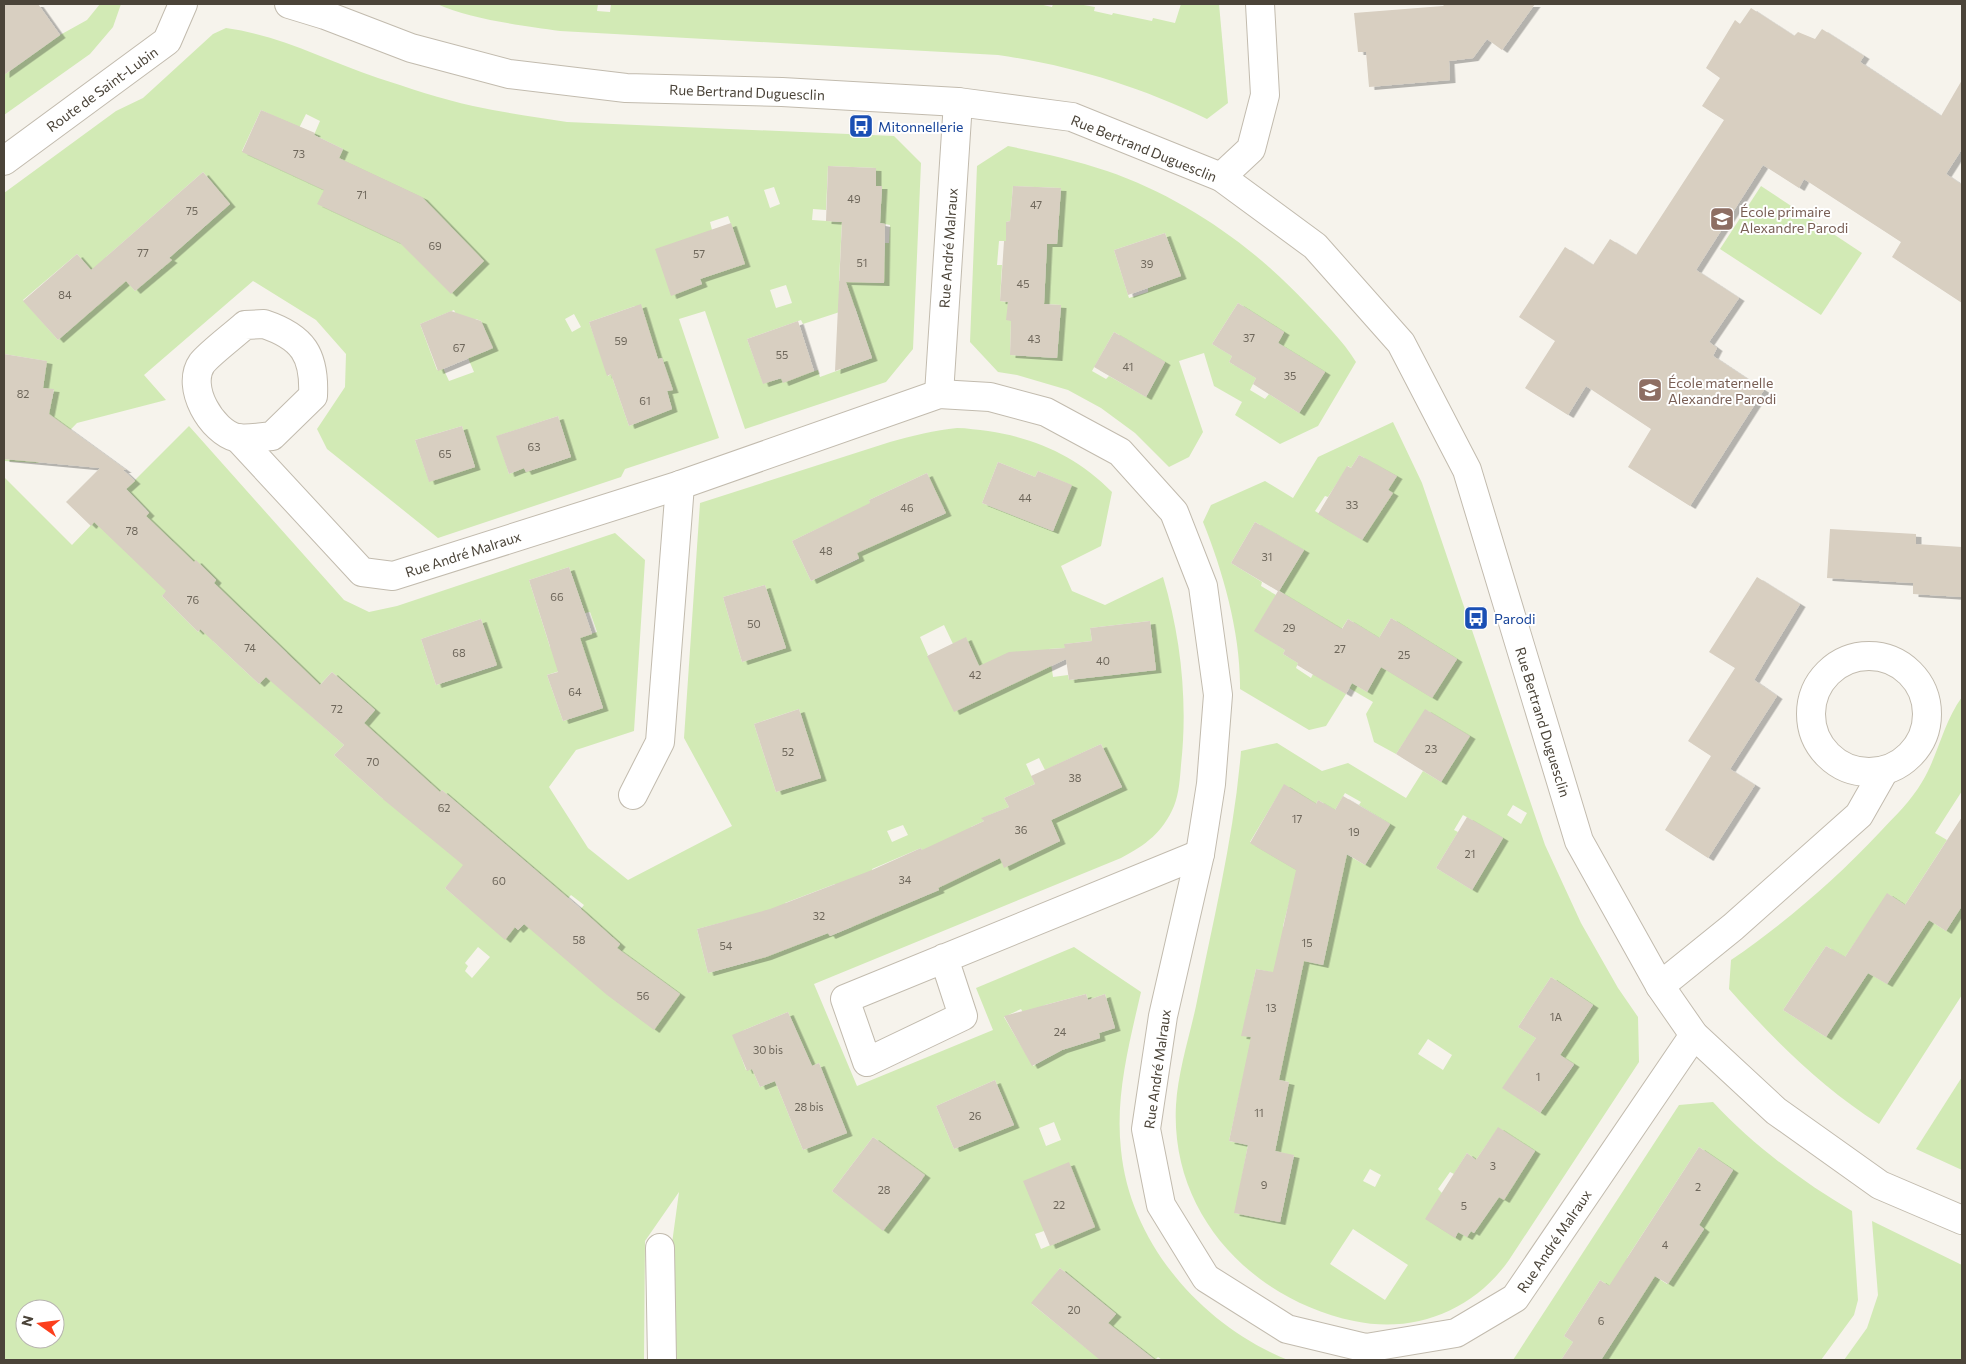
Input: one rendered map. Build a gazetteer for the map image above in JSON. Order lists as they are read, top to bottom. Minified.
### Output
{"streets":{"street":["Route de Saint-Lubin","Rue Bertrand Duguesclin","Rue André Malraux"]},"crossings":[["Rue Bertrand Duguesclin","Rue André Malraux"]],"places":{"bus stop":["Mitonnellerie","Parodi"],"school or university":["École primaire Alexandre Parodi","École maternelle Alexandre Parodi"]},"house_numbers":["73","71","49","47","75","69","77","57","51","39","45","84","37","43","59","67","55","41","35","82","61","63","65","44","33","46","78","48","31","66","76","50","29","74","27","68","25","40","42","64","72","23","52","70","38","62","17","36","19","21","34","60","32","58","15","54","56","13","1A","24","30 bis","1","28 bis","11","26","3","9","2","28","22","5","4","20","6"],"north":"left"}
